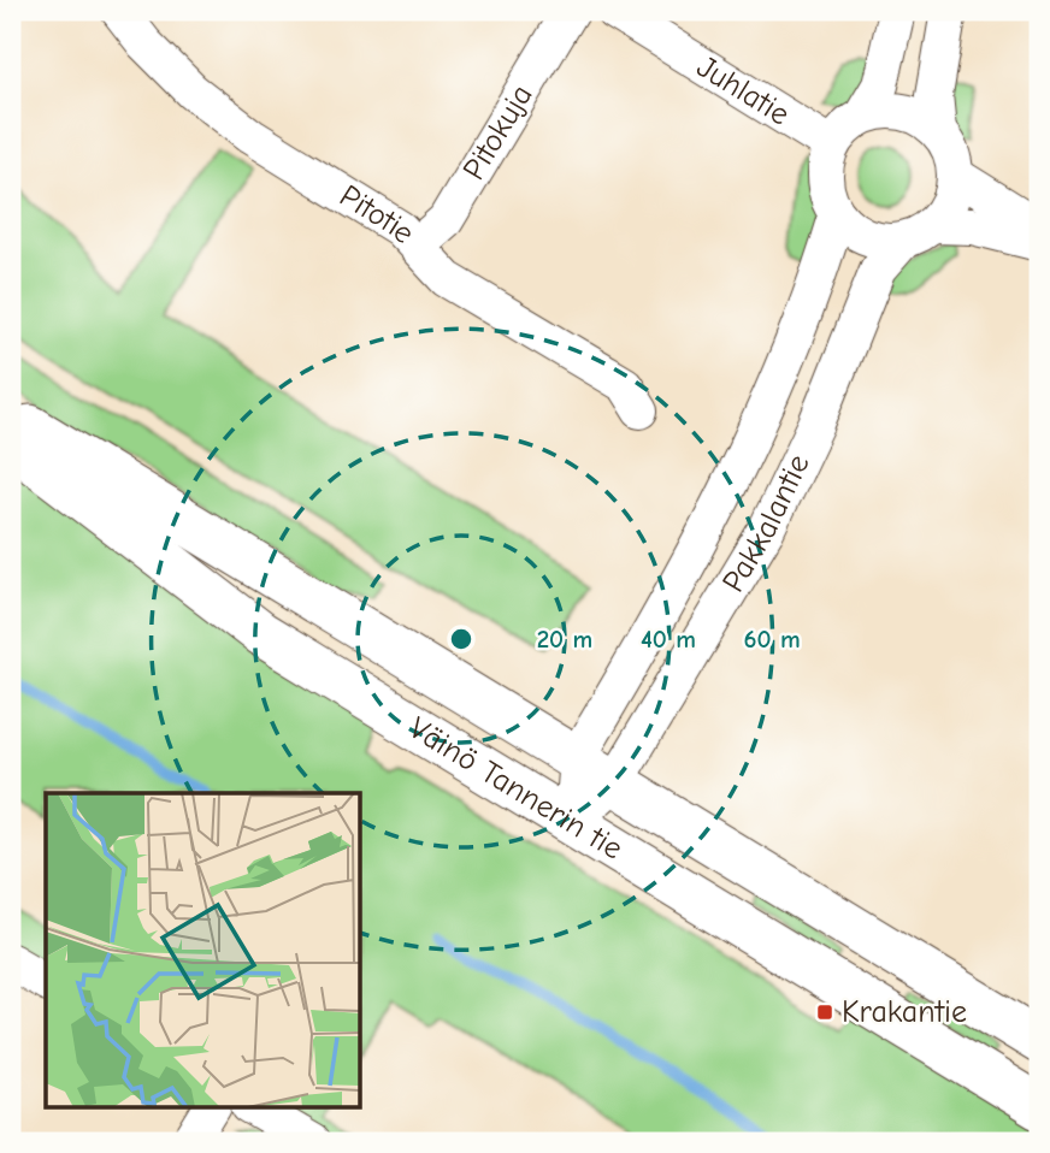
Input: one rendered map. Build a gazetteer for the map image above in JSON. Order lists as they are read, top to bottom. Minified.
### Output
{"streets":{"main road":["Väinö Tannerin tie"],"street":["Juhlatie","Pitokuja","Pitotie","Pakkalantie"]},"crossings":[["Juhlatie","Pakkalantie"],["Pitokuja","Pitotie"],["Pakkalantie","Väinö Tannerin tie"]],"places":{"transit":["Krakantie"]},"rings":["20 m","40 m","60 m"]}
